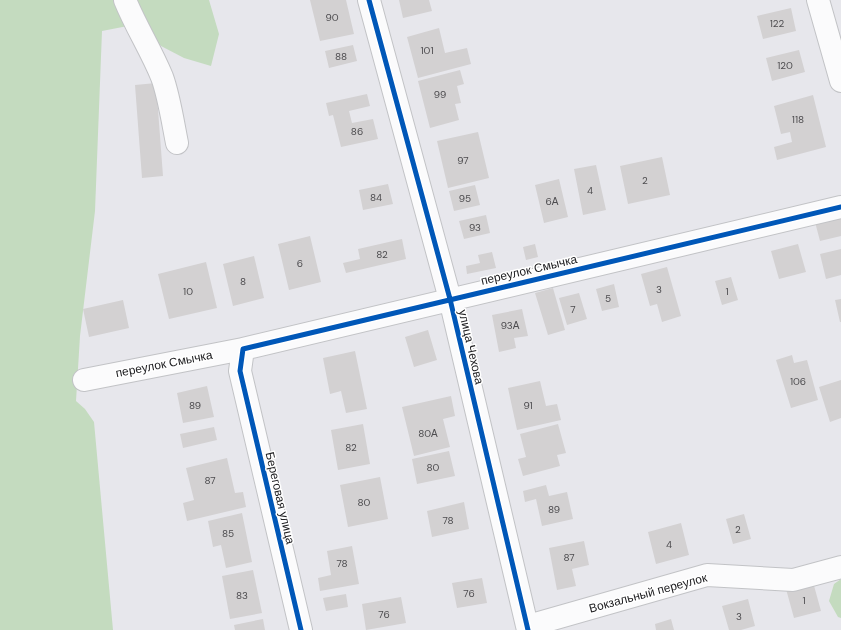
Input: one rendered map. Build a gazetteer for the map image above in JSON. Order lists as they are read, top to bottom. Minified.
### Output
{"streets":{"street":["переулок Смычка","улица Чехова","Береговая улица","Вокзальный переулок"]},"crossings":[["переулок Смычка","улица Чехова"],["переулок Смычка","Береговая улица"],["улица Чехова","Вокзальный переулок"]],"house_numbers":["90","122","101","88","120","99","118","86","97","2","4","84","95","6А","93","82","6","8","3","10","1","5","7","93А","106","89","91","80А","82","80","87","80","89","78","2","85","4","87","78","76","83","1","76","3"]}
